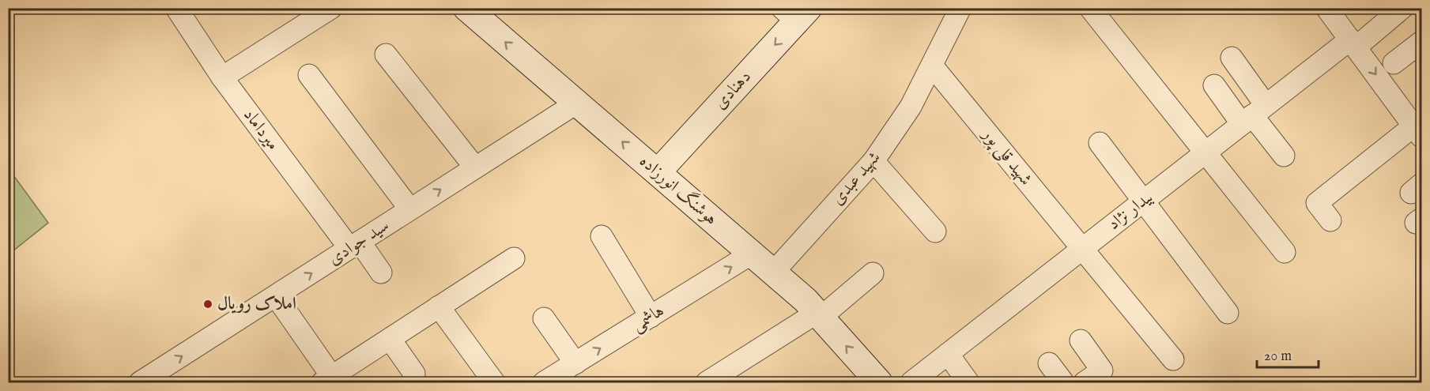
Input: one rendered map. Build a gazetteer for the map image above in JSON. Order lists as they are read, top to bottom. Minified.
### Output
{"streets":{"main road":["دهنادی","هوشنگ انورزاده"],"street":["میرداماد","شهید قلی پور","شهید عبدی","بیدار نژاد","سید جوادی","هاشمی"]},"crossings":[["دهنادی","هوشنگ انورزاده"],["میرداماد","سید جوادی"],["شهید قلی پور","شهید عبدی"],["شهید قلی پور","بیدار نژاد"],["شهید عبدی","هوشنگ انورزاده"],["هوشنگ انورزاده","سید جوادی"],["هوشنگ انورزاده","هاشمی"]],"one_way":["دهنادی","هوشنگ انورزاده"],"places":["املاک رویال"],"scale_bar":"20 m"}
